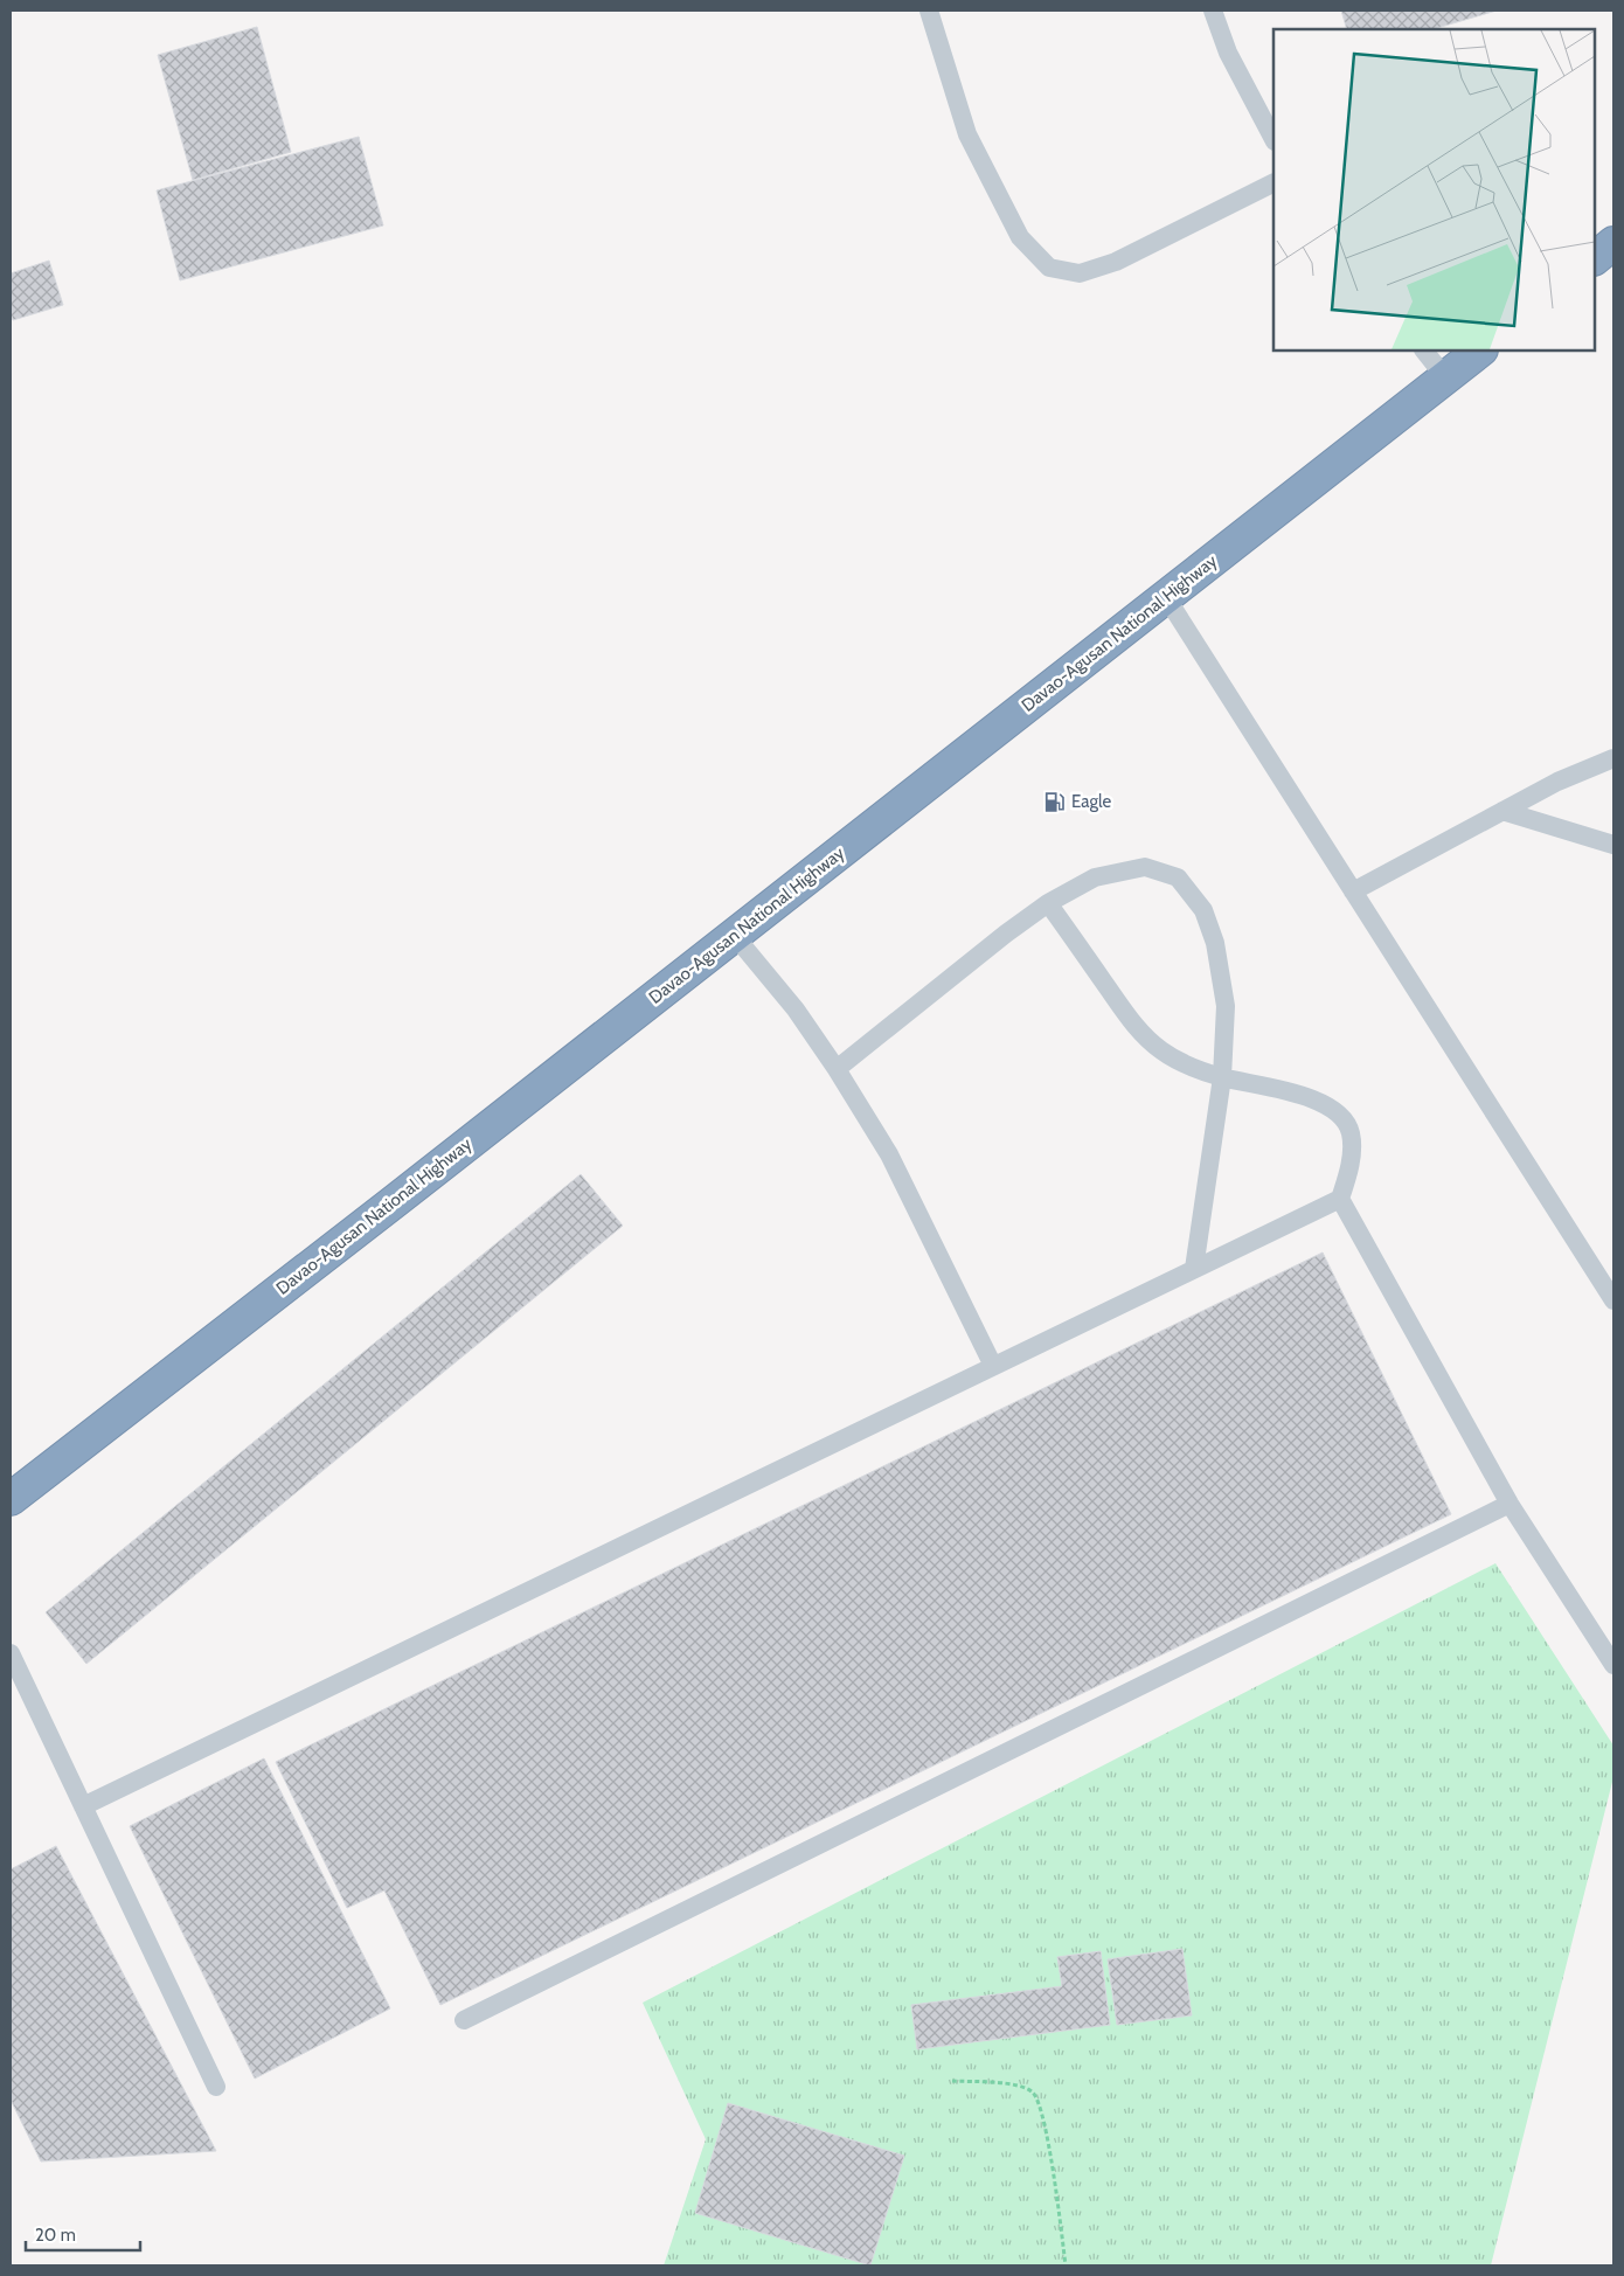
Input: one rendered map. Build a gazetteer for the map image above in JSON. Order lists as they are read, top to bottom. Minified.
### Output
{"streets":{"highway":["Davao-Agusan National Highway"]},"places":{"fuel station":["Eagle"]},"scale_bar":"20 m"}
